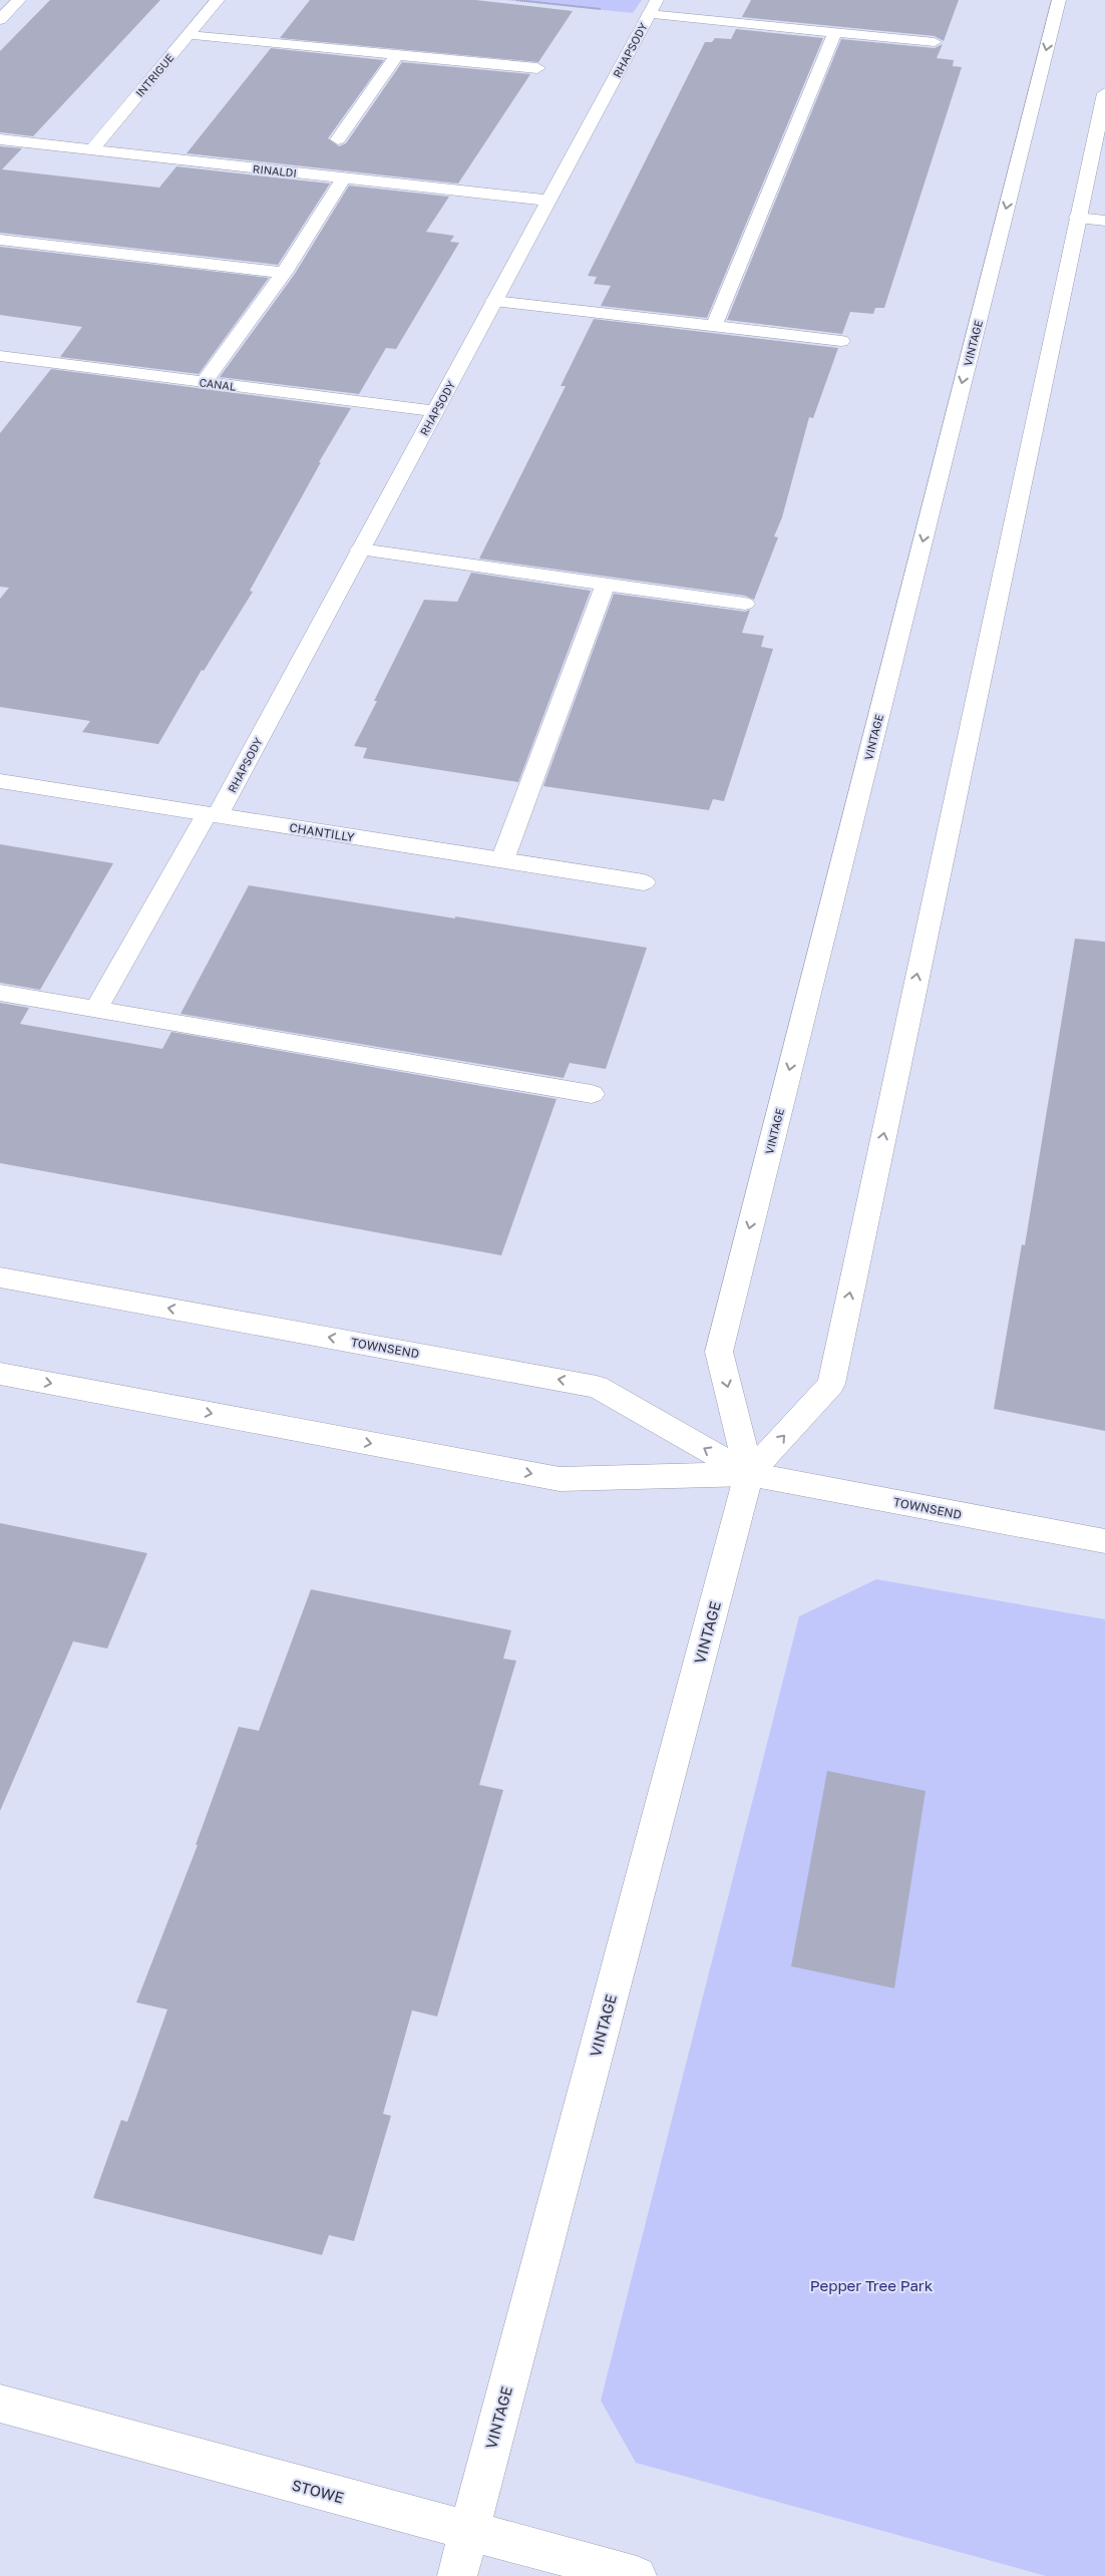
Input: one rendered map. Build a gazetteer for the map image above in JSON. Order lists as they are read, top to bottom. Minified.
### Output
{"streets":{"street":["RHAPSODY","INTRIGUE","RINALDI","VINTAGE","CANAL","CHANTILLY","TOWNSEND","STOWE"]},"crossings":[["RHAPSODY","RINALDI"],["RHAPSODY","CANAL"],["RHAPSODY","CHANTILLY"],["INTRIGUE","RINALDI"],["VINTAGE","TOWNSEND"],["VINTAGE","STOWE"]],"parks":["Pepper Tree Park"]}
